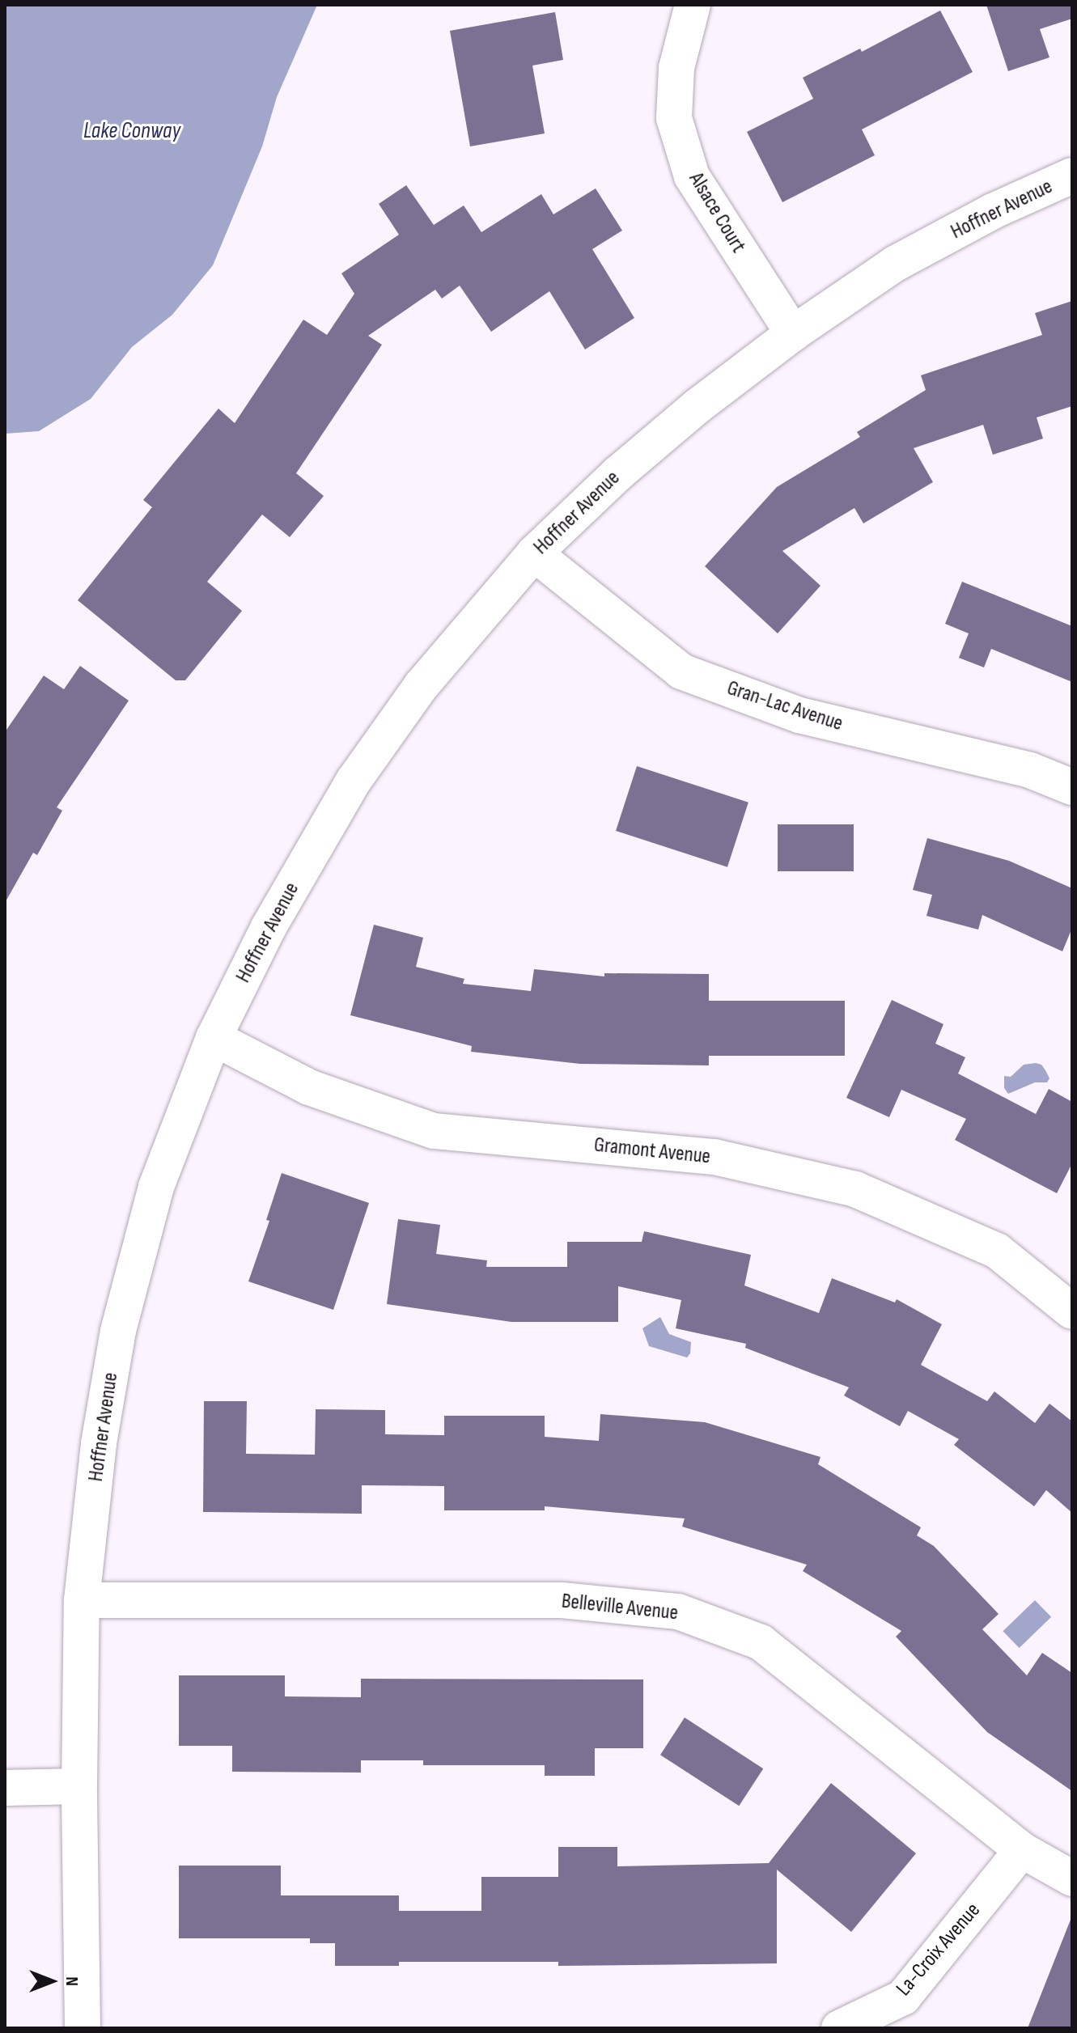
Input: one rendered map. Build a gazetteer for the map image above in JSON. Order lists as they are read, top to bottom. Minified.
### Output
{"streets":{"street":["Hoffner Avenue","Alsace Court","Gran-Lac Avenue","Gramont Avenue","Belleville Avenue","La-Croix Avenue"]},"crossings":[["Hoffner Avenue","Alsace Court"],["Hoffner Avenue","Gran-Lac Avenue"],["Hoffner Avenue","Gramont Avenue"],["Hoffner Avenue","Belleville Avenue"],["Belleville Avenue","La-Croix Avenue"]],"water":["Lake Conway"],"north":"right"}
